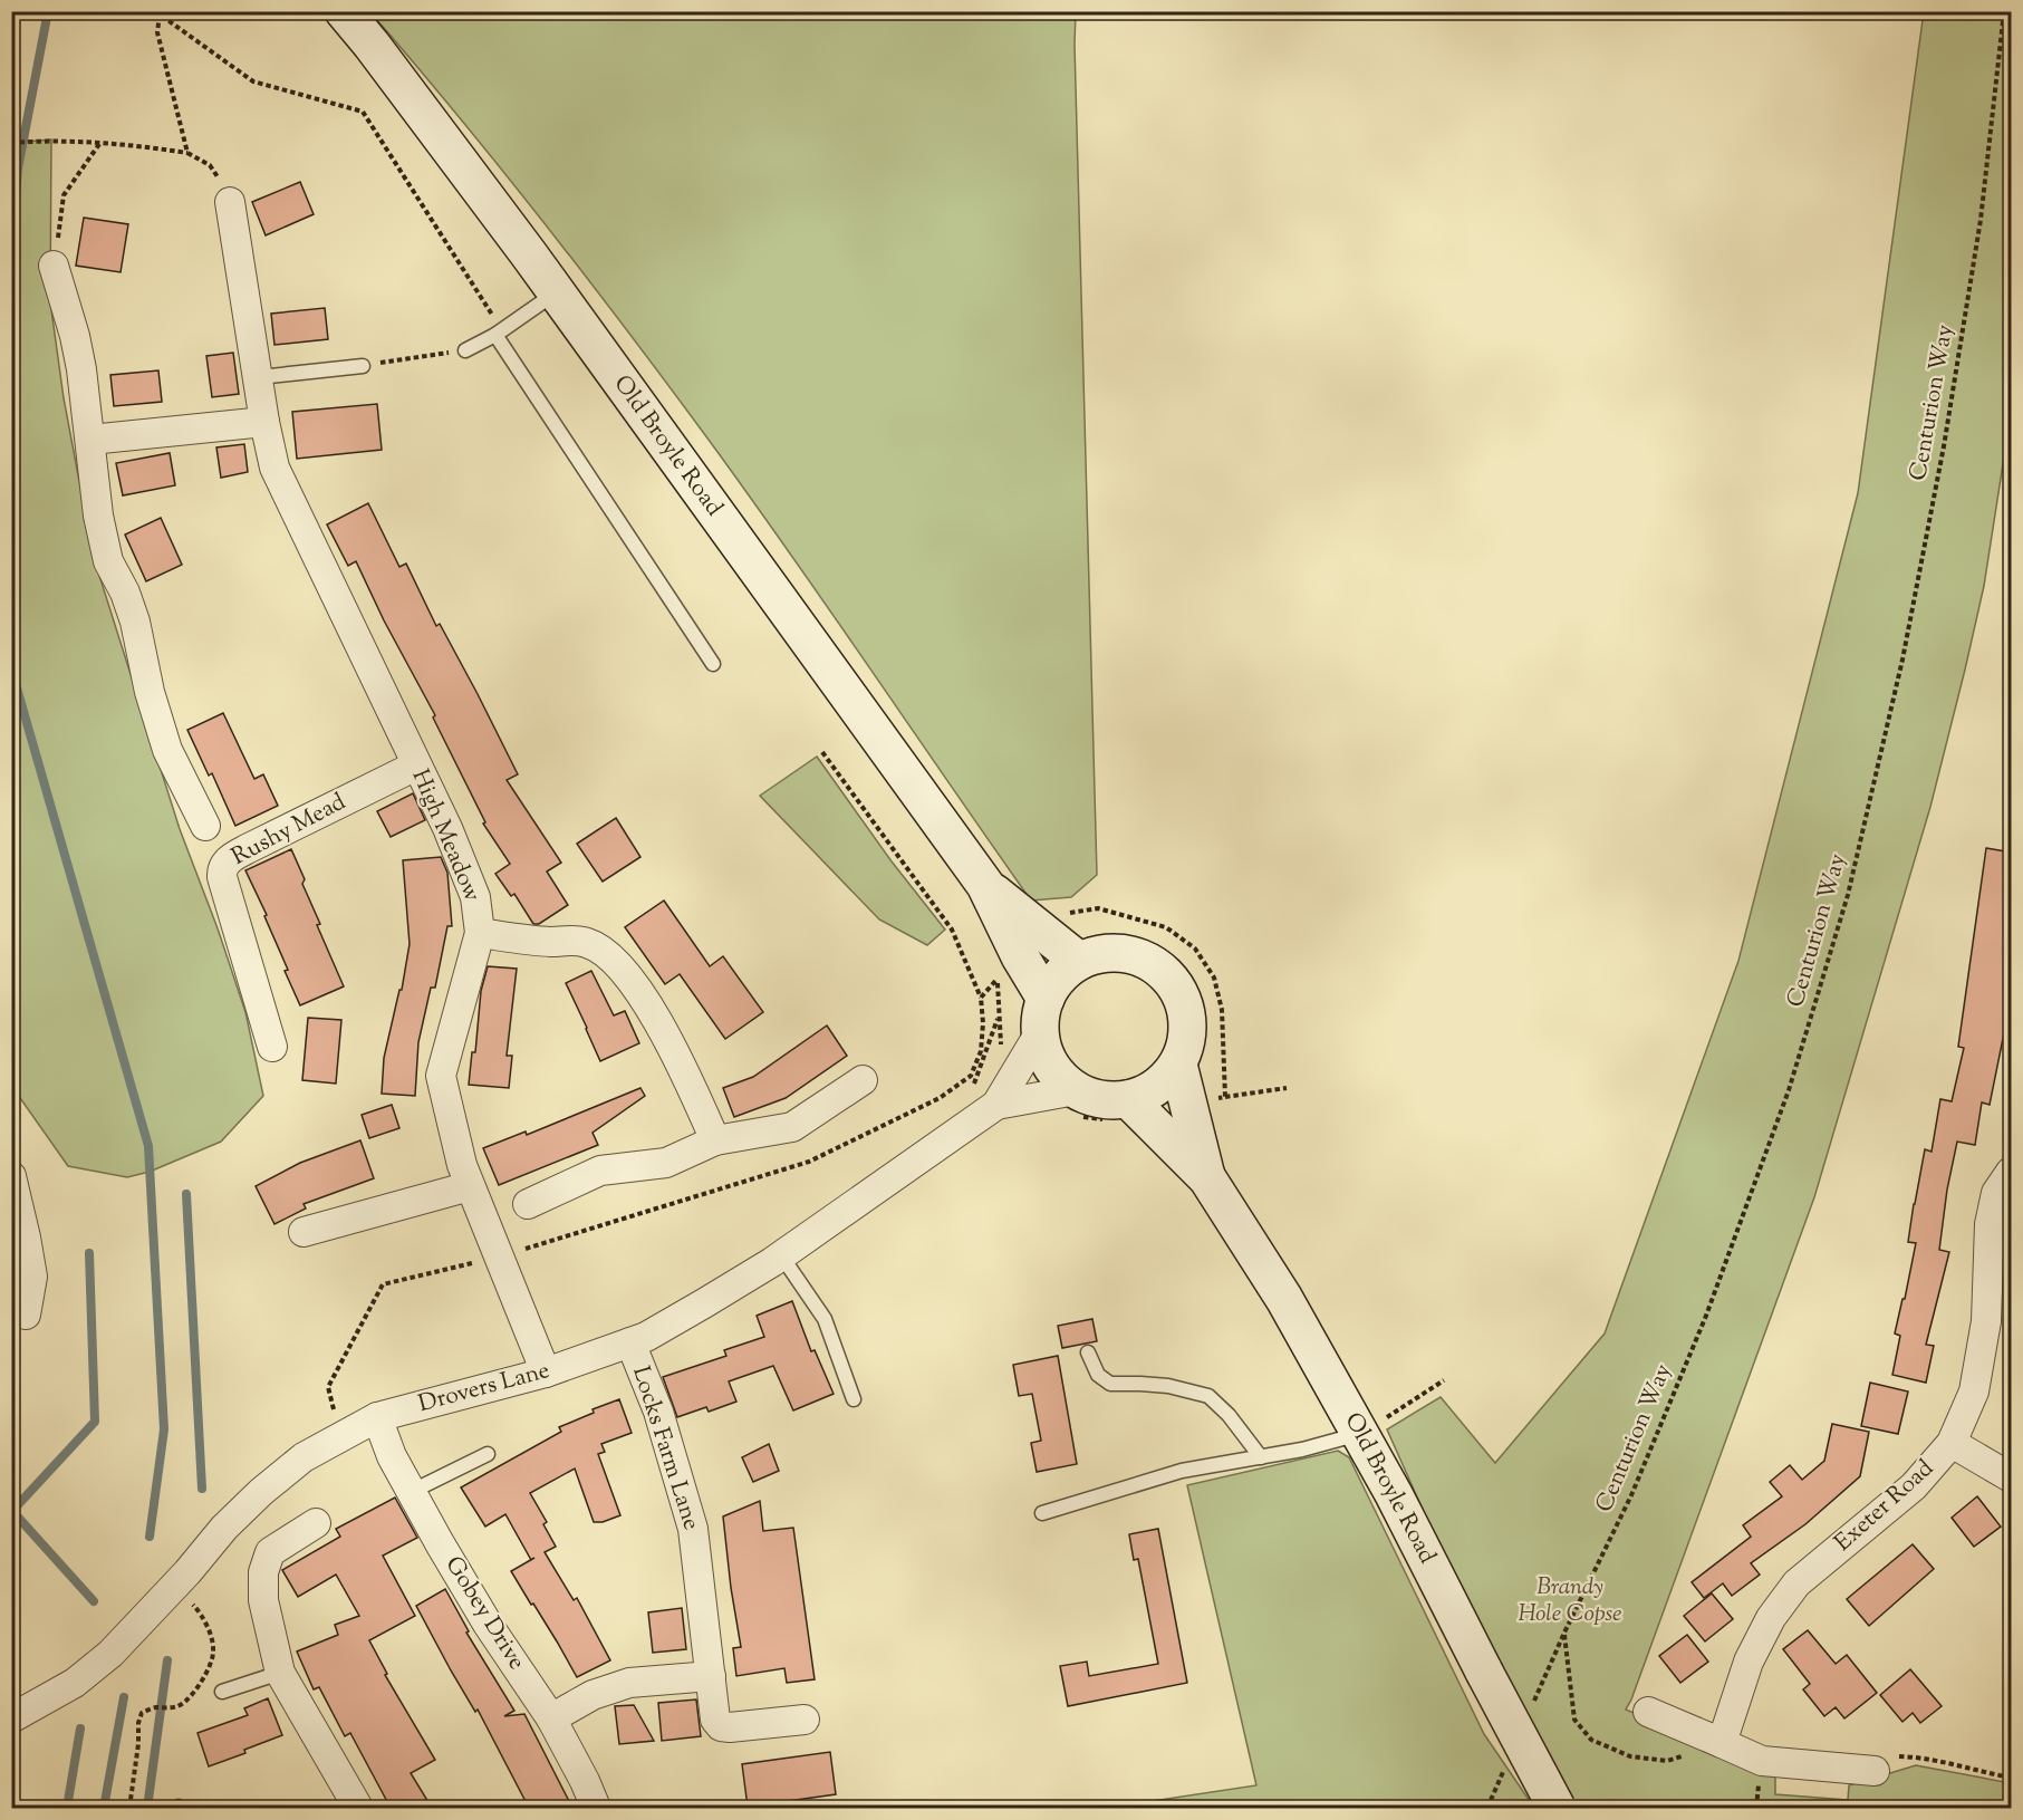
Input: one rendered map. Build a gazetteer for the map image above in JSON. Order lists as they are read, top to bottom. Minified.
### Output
{"streets":{"main road":["Old Broyle Road"],"street":["Rushy Mead","High Meadow","Drovers Lane","Locks Farm Lane","Exeter Road","Gobey Drive"],"path":["Centurion Way"]},"crossings":[["Old Broyle Road","Drovers Lane"],["Rushy Mead","High Meadow"],["High Meadow","Drovers Lane"],["Drovers Lane","Locks Farm Lane"],["Drovers Lane","Gobey Drive"]],"parks":["Brandy Hole Copse"]}
